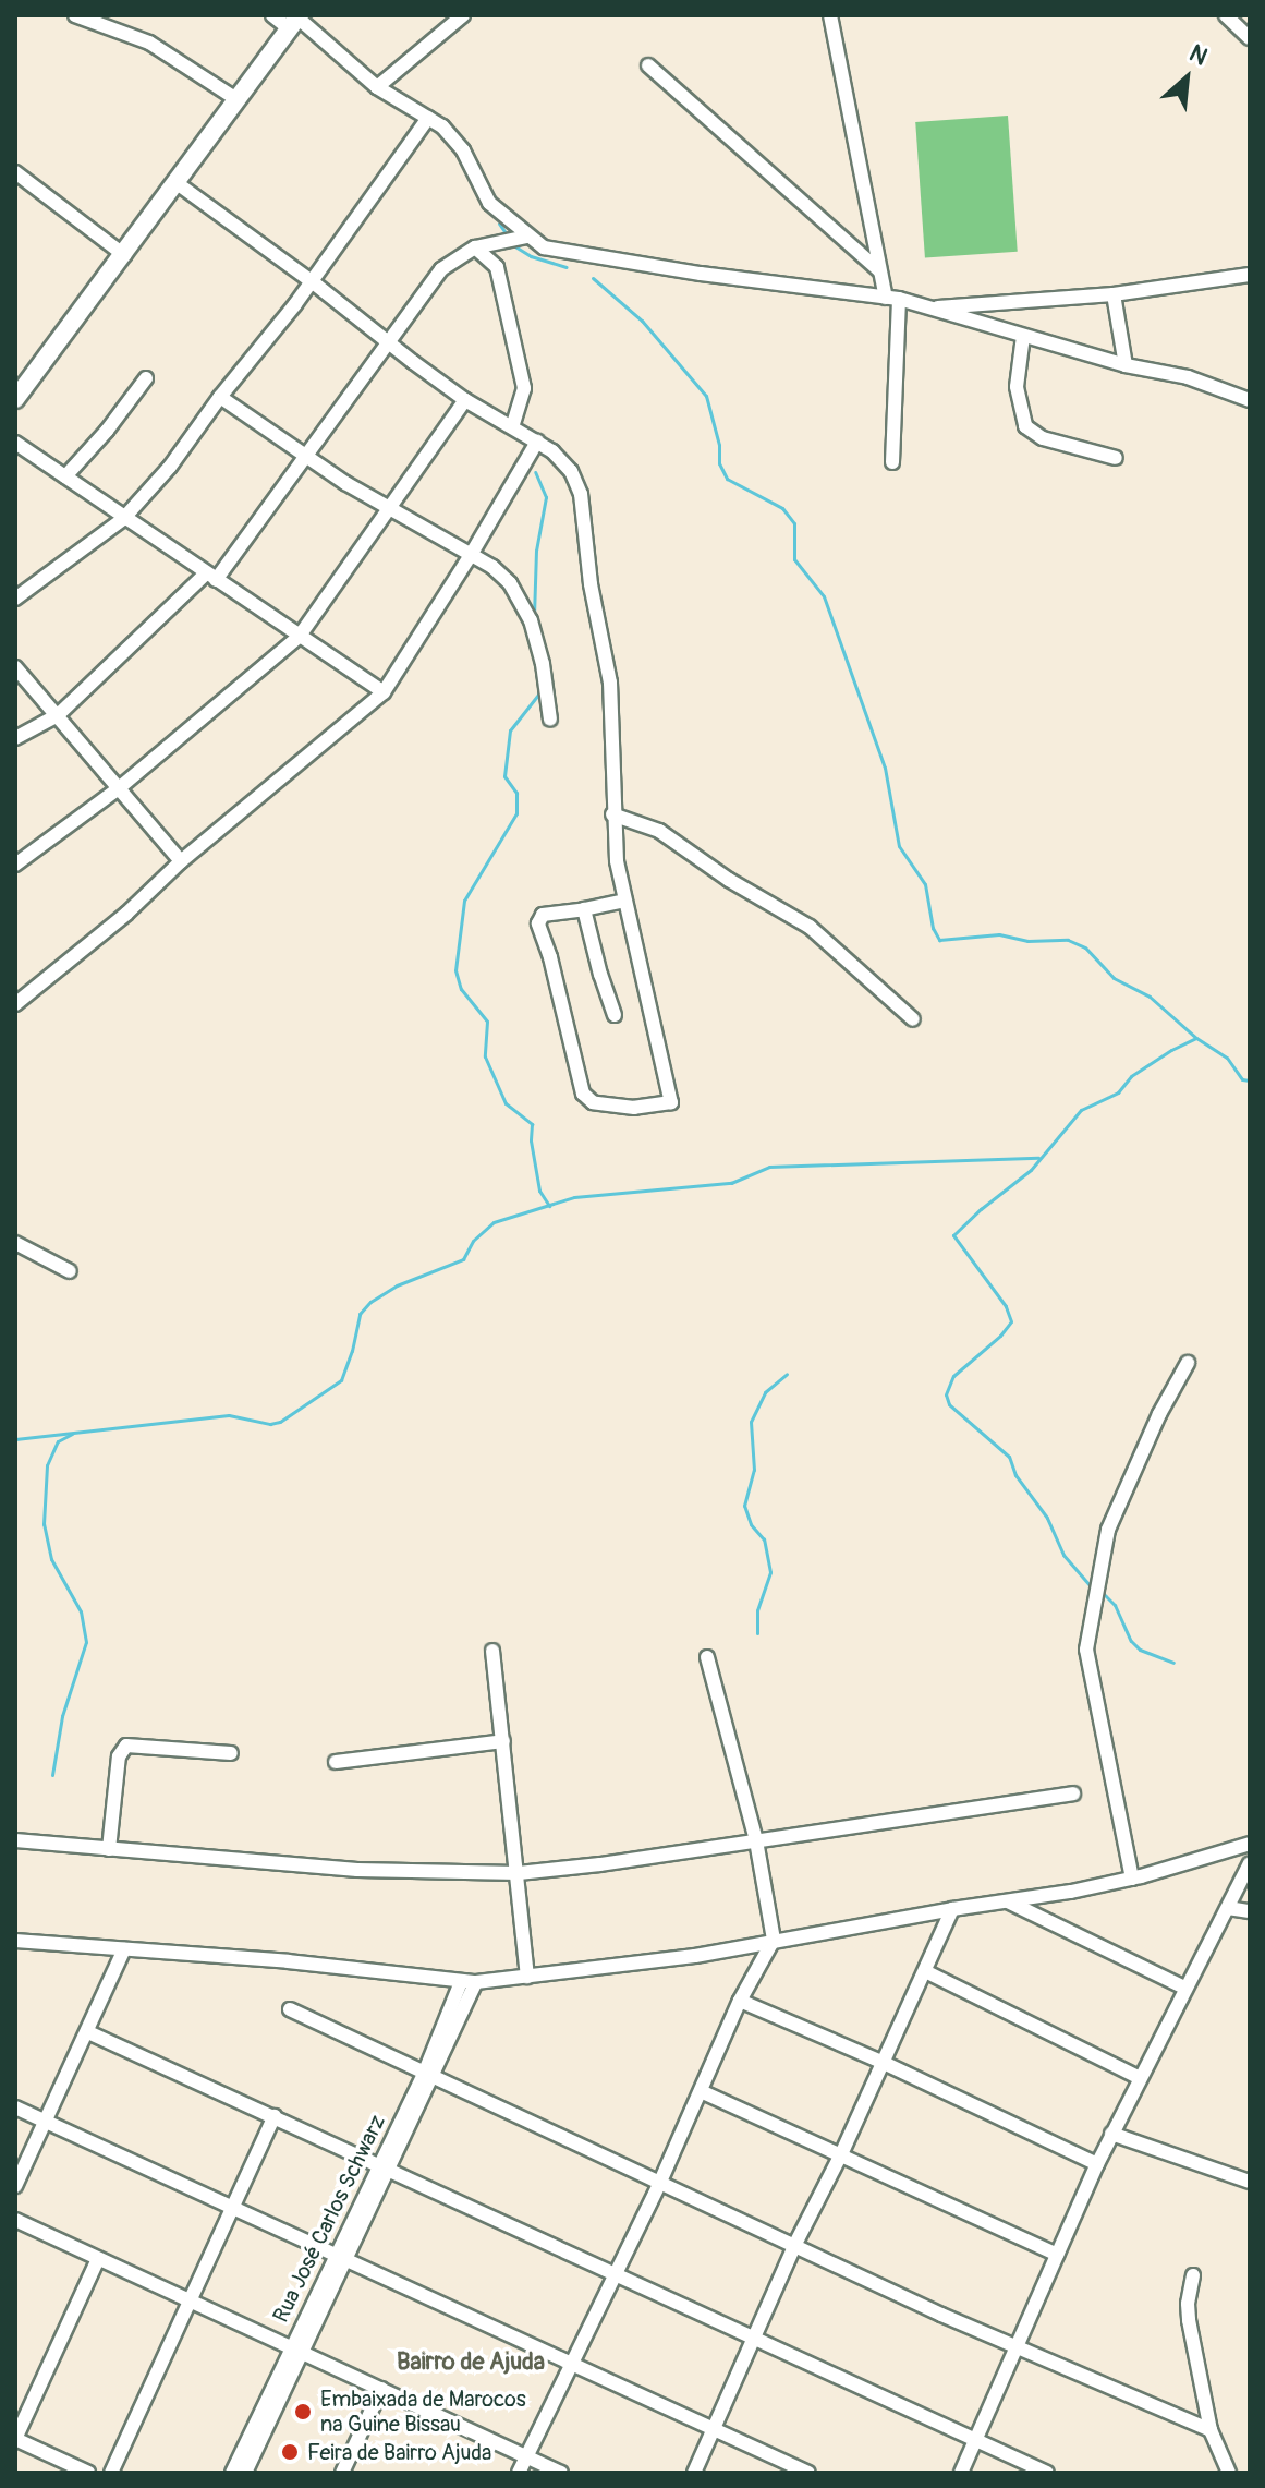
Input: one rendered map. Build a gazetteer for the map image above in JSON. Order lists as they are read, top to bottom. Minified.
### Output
{"streets":{"street":["Rua José Carlos Schwarz"]},"districts":["Bairro de Ajuda"],"places":["Embaixada de Marocos na Guine Bissau","Feira de Bairro Ajuda"],"north":"top right"}
